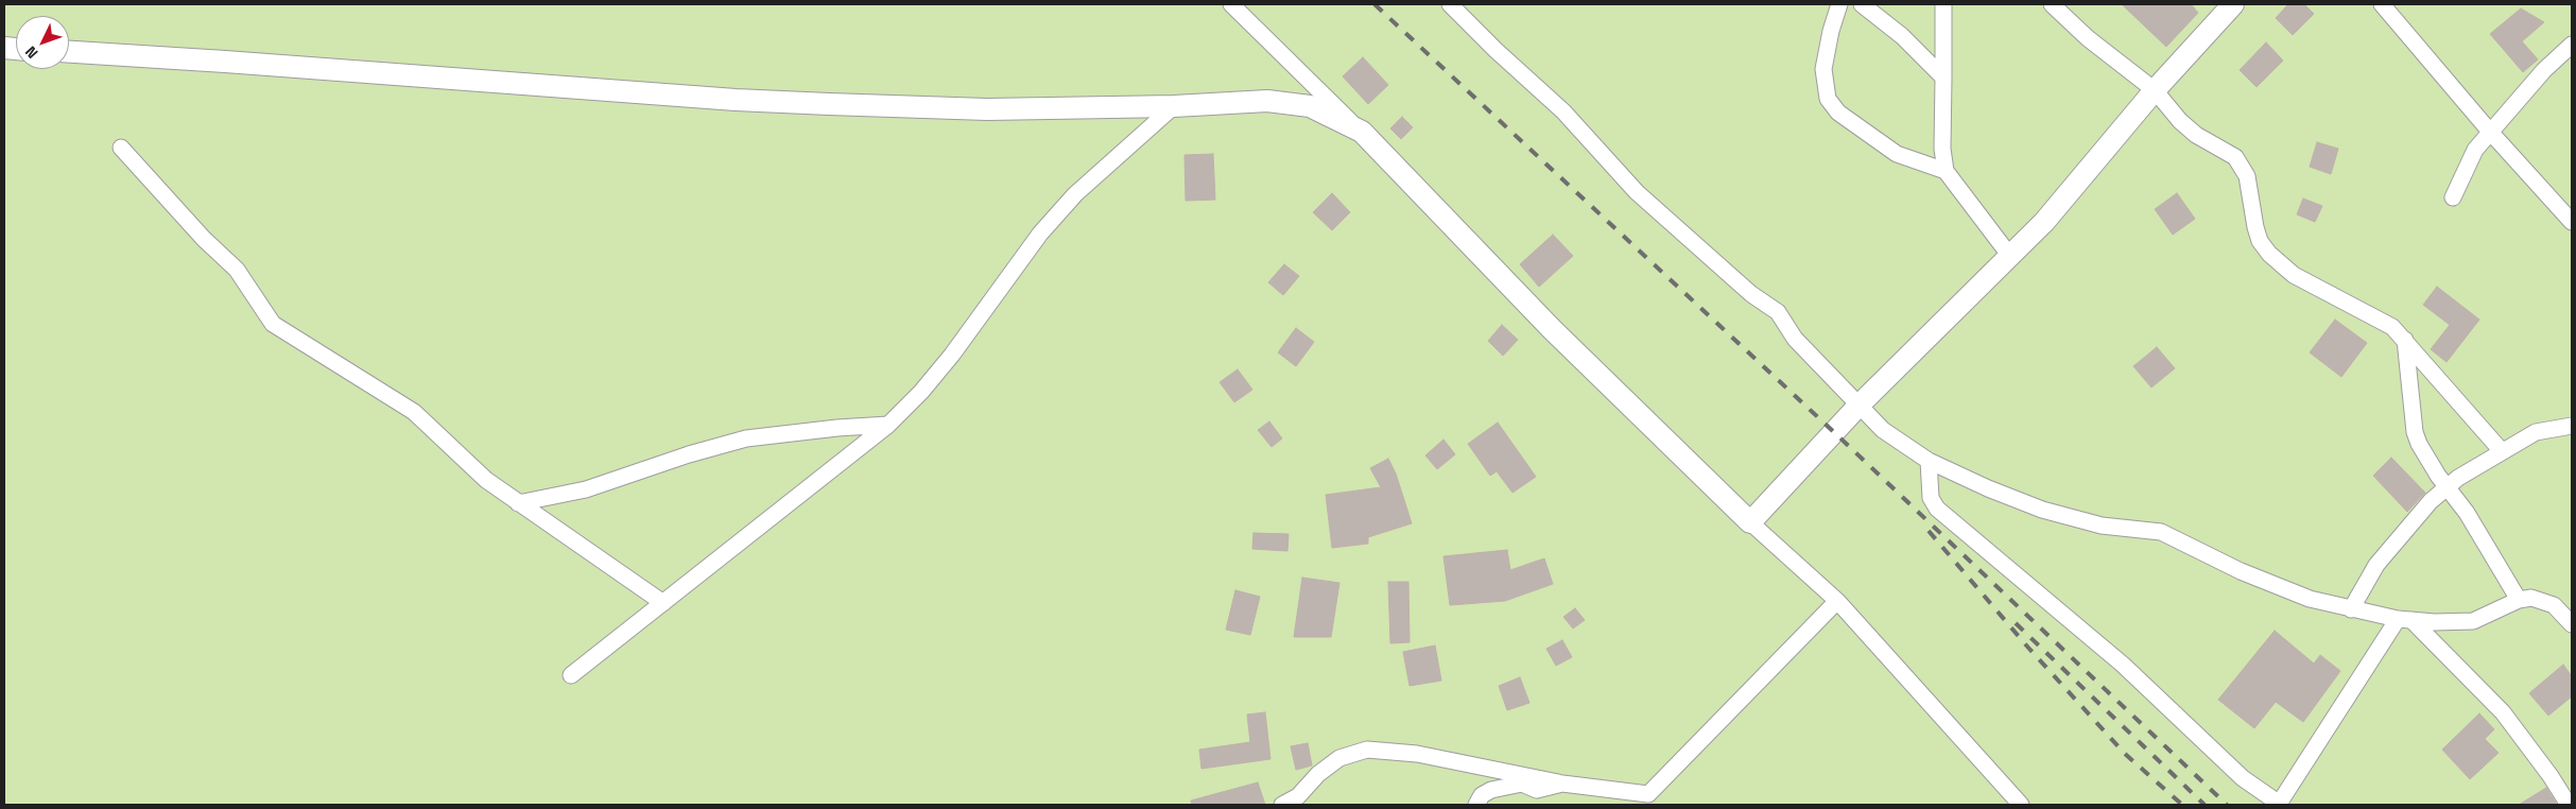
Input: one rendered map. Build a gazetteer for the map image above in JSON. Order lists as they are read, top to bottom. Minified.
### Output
{"north":"bottom left"}
